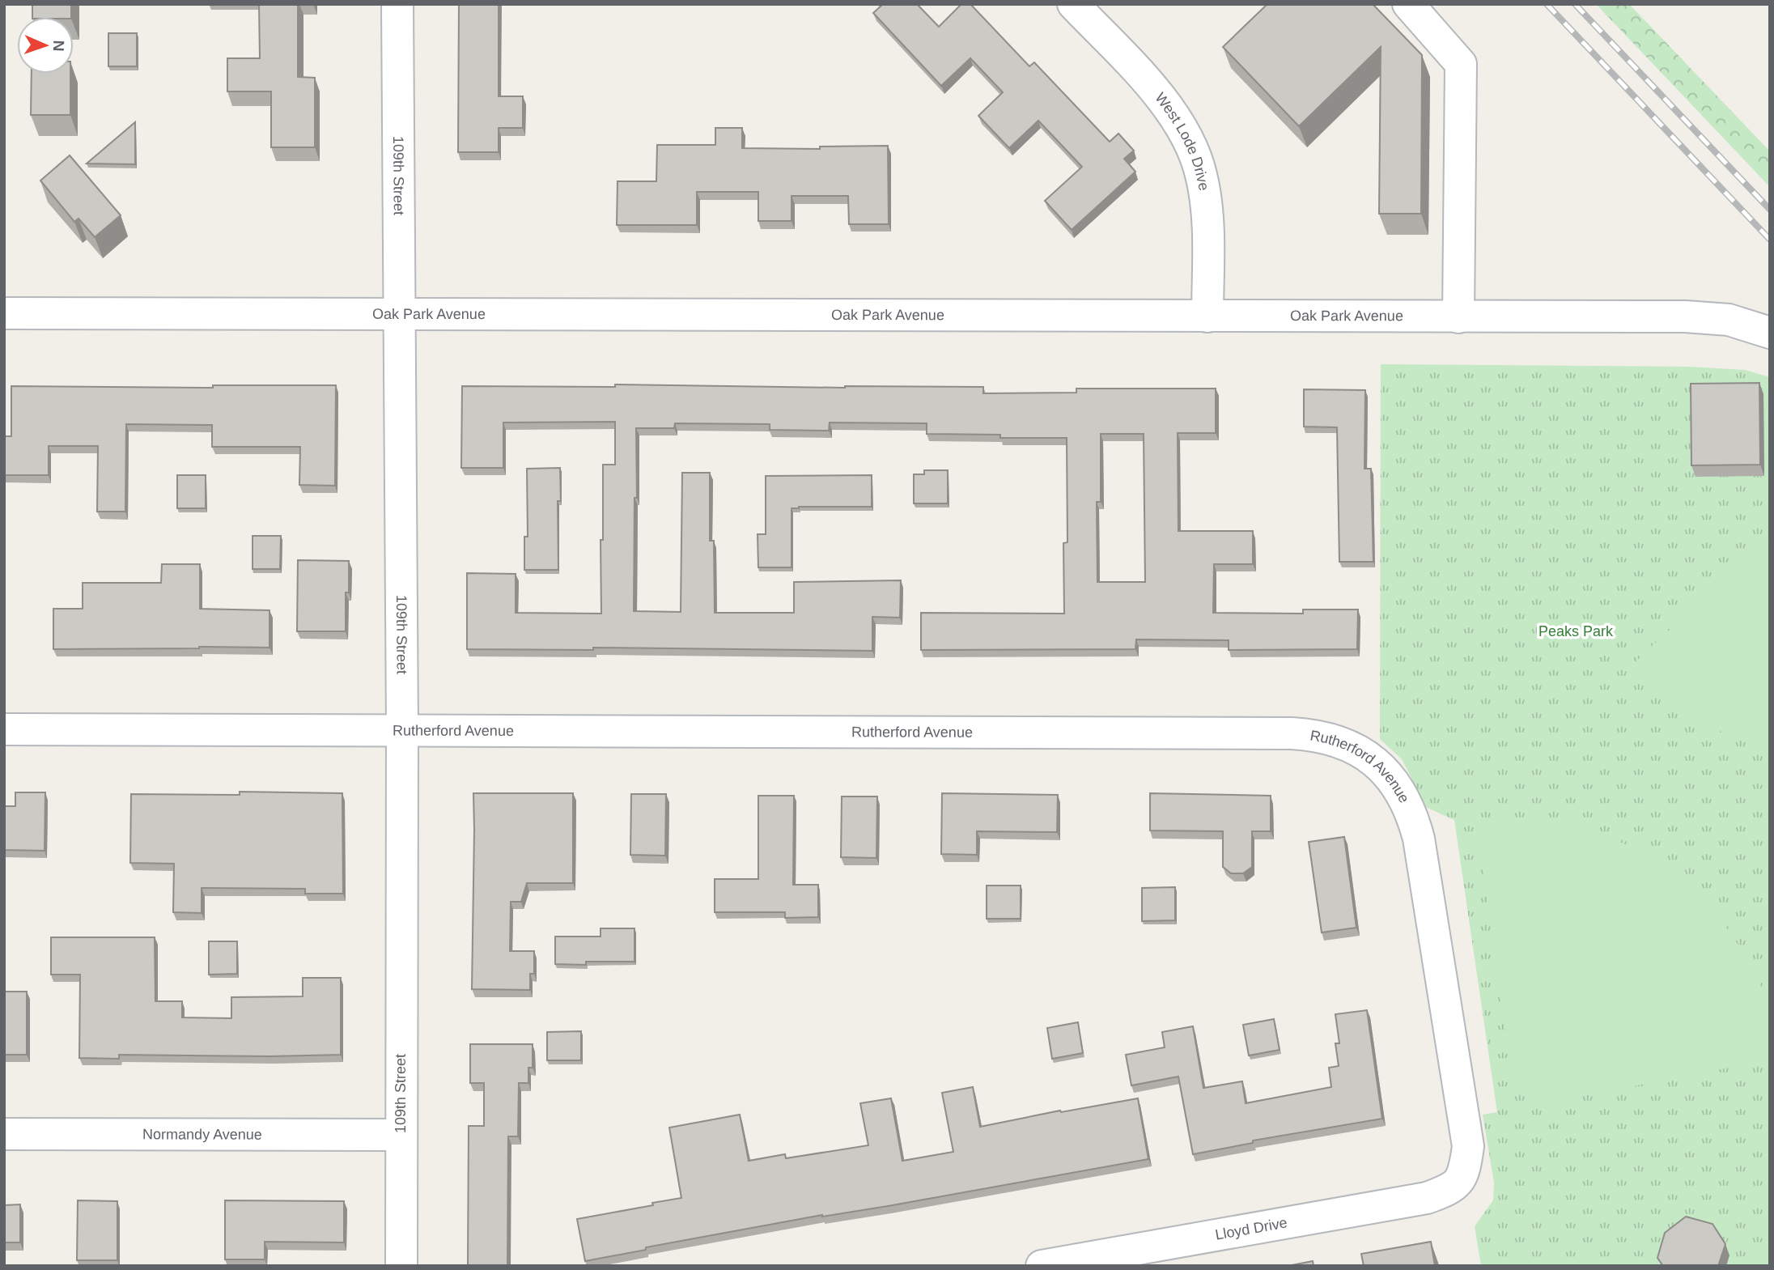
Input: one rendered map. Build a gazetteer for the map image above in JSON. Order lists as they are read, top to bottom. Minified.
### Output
{"streets":{"street":["West Lode Drive","109th Street","Oak Park Avenue","Rutherford Avenue","Normandy Avenue","Lloyd Drive"]},"crossings":[["West Lode Drive","Oak Park Avenue"],["109th Street","Oak Park Avenue"],["109th Street","Rutherford Avenue"],["109th Street","Normandy Avenue"],["Rutherford Avenue","Lloyd Drive"]],"parks":["Peaks Park"],"north":"right"}
